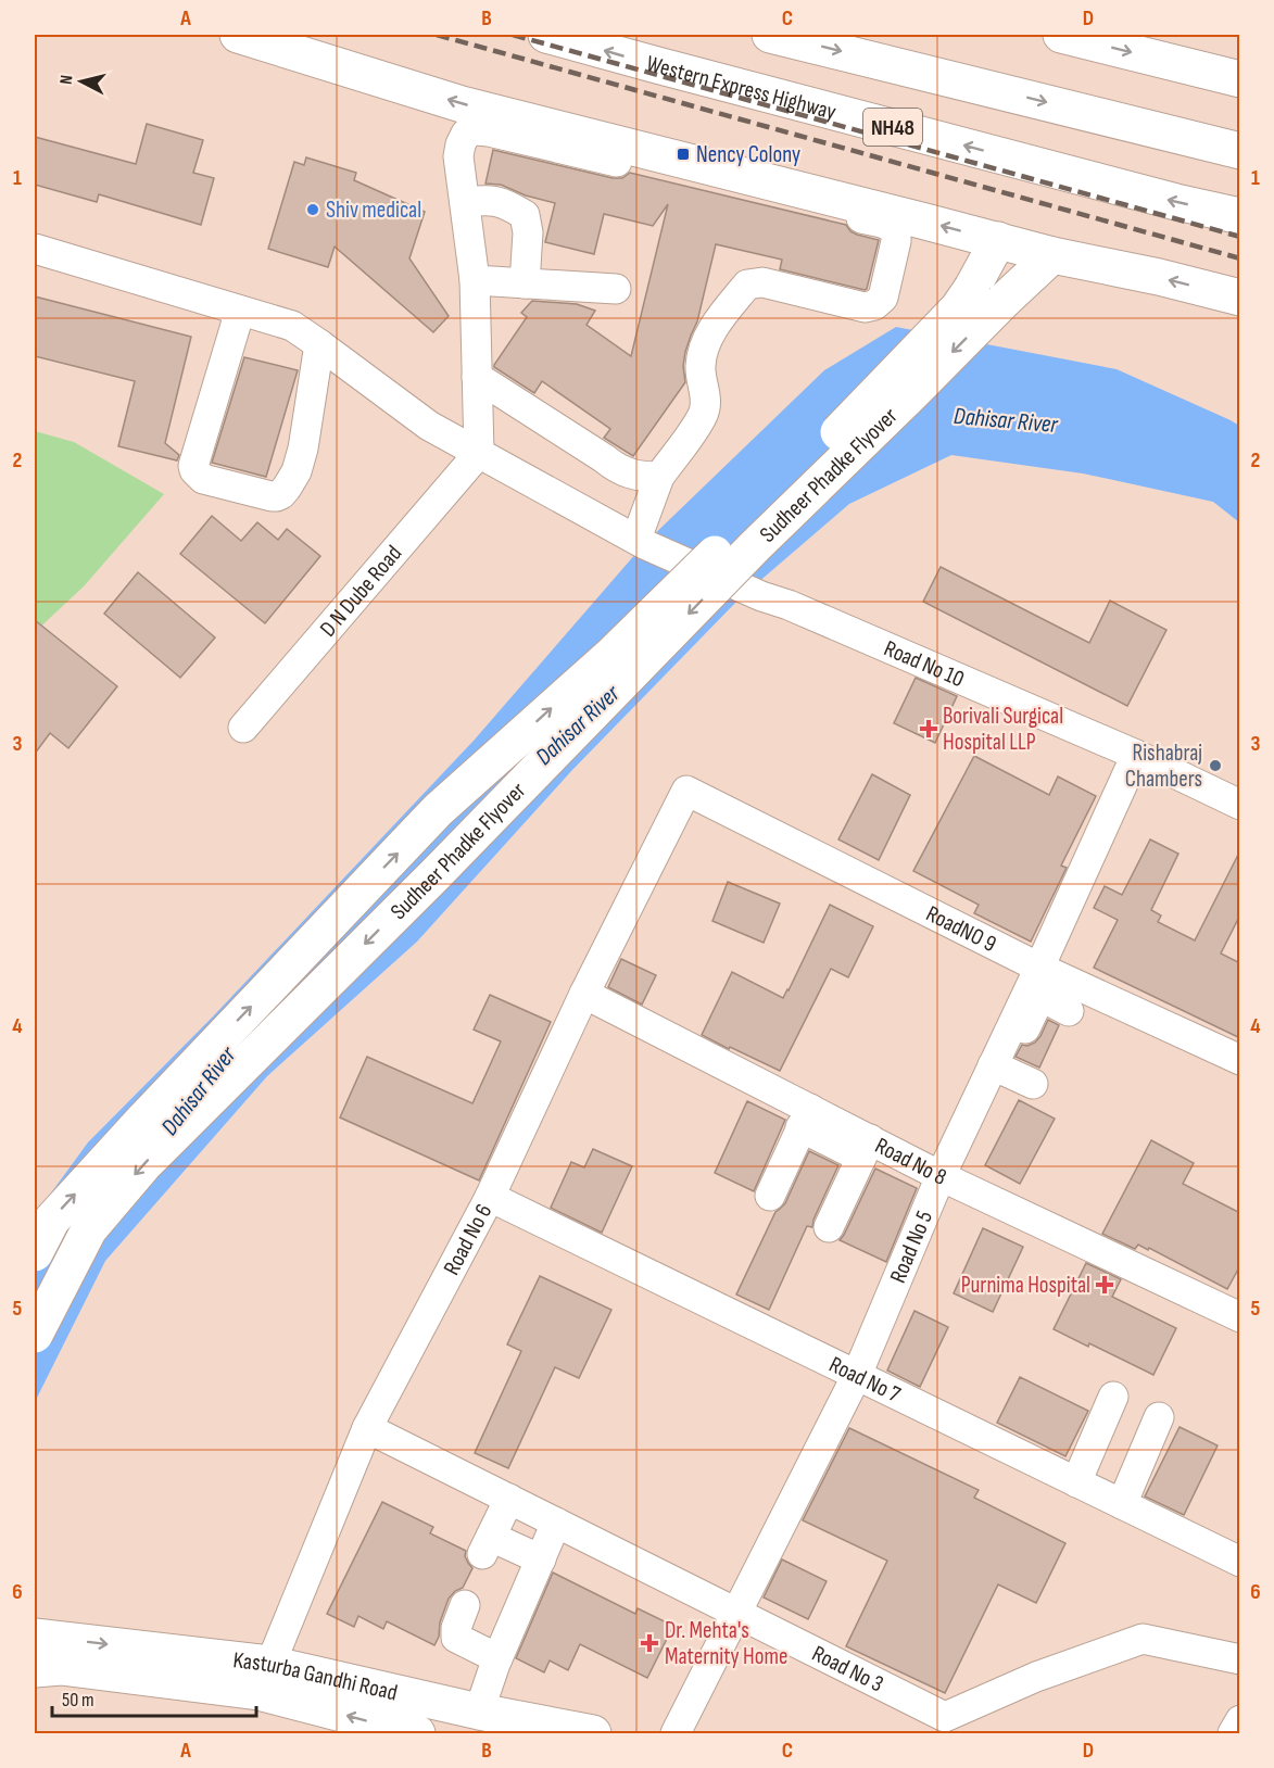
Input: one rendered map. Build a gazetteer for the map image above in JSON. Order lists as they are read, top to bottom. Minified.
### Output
{"streets":{"main road":["Western Express Highway","NH48","Sudheer Phadke Flyover","Kasturba Gandhi Road"],"street":["D N Dube Road","Road No 10","RoadNO 9","Road No 8","Road No 6","Road No 5","Road No 7","Road No 3"]},"crossings":[["D N Dube Road","Road No 10"],["Road No 10","Road No 5"],["RoadNO 9","Road No 6"],["RoadNO 9","Road No 5"],["Road No 8","Road No 6"],["Road No 8","Road No 5"],["Road No 6","Road No 7"],["Road No 6","Road No 3"],["Road No 6","Kasturba Gandhi Road"],["Road No 5","Road No 7"],["Road No 5","Road No 3"]],"water":["Dahisar River"],"places":{"transit":["Nency Colony"],"other":["Shiv medical","Rishabraj Chambers"],"health":["Borivali Surgical Hospital LLP","Purnima Hospital","Dr. Mehta's Maternity Home"]},"scale_bar":"50 m","north":"left","grid":{"columns":["A","B","C","D"],"rows":["1","2","3","4","5","6"]}}
